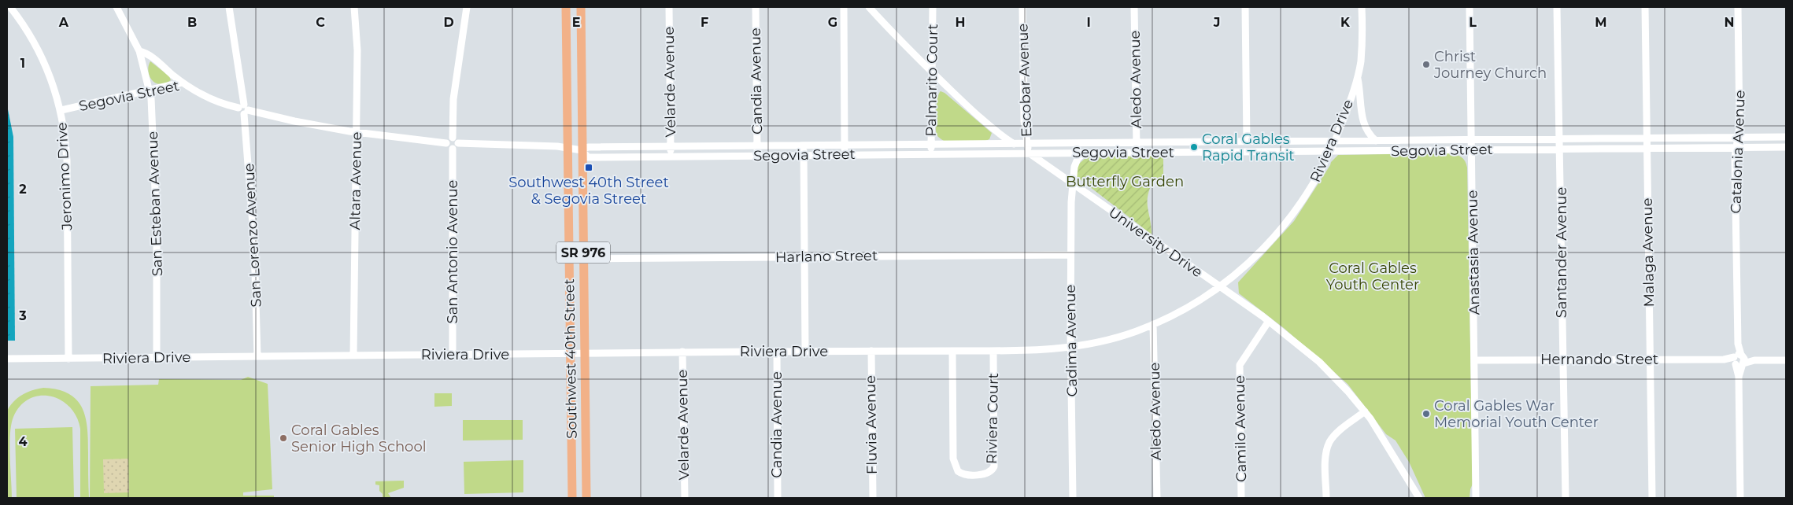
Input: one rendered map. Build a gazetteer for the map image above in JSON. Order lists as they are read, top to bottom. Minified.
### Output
{"streets":{"main road":["SR 976","Southwest 40th Street"],"street":["Aledo Avenue","Palmarito Court","Escobar Avenue","Candia Avenue","Velarde Avenue","Segovia Street","Riviera Drive","Catalonia Avenue","Jeronimo Drive","Altara Avenue","San Esteban Avenue","San Lorenzo Avenue","University Drive","San Antonio Avenue","Anastasia Avenue","Santander Avenue","Malaga Avenue","Harlano Street","Cadima Avenue","Hernando Street","Riviera Court","Fluvia Avenue","Camilo Avenue"]},"crossings":[["Aledo Avenue","Segovia Street"],["Aledo Avenue","Riviera Drive"],["Palmarito Court","Segovia Street"],["Palmarito Court","University Drive"],["Escobar Avenue","Segovia Street"],["Escobar Avenue","University Drive"],["Candia Avenue","Segovia Street"],["Candia Avenue","Riviera Drive"],["Velarde Avenue","Segovia Street"],["Velarde Avenue","Riviera Drive"],["Segovia Street","Riviera Drive"],["Segovia Street","Catalonia Avenue"],["Segovia Street","Jeronimo Drive"],["Segovia Street","Altara Avenue"],["Segovia Street","San Esteban Avenue"],["Segovia Street","San Lorenzo Avenue"],["Segovia Street","University Drive"],["Segovia Street","San Antonio Avenue"],["Segovia Street","Anastasia Avenue"],["Segovia Street","Santander Avenue"],["Segovia Street","Malaga Avenue"],["Segovia Street","Cadima Avenue"],["Segovia Street","Southwest 40th Street"],["Riviera Drive","Jeronimo Drive"],["Riviera Drive","Altara Avenue"],["Riviera Drive","San Esteban Avenue"],["Riviera Drive","San Lorenzo Avenue"],["Riviera Drive","University Drive"],["Riviera Drive","San Antonio Avenue"],["Riviera Drive","Cadima Avenue"],["Riviera Drive","Southwest 40th Street"],["Riviera Drive","Riviera Court"],["Riviera Drive","Fluvia Avenue"],["Catalonia Avenue","Hernando Street"],["University Drive","Cadima Avenue"],["University Drive","Camilo Avenue"],["Anastasia Avenue","Hernando Street"],["Santander Avenue","Hernando Street"],["Malaga Avenue","Hernando Street"],["Harlano Street","Cadima Avenue"],["Harlano Street","Southwest 40th Street"]],"parks":["Butterfly Garden","Coral Gables Youth Center"],"places":{"other":["Christ Journey Church","Coral Gables Rapid Transit","Coral Gables War Memorial Youth Center","Coral Gables Senior High School"],"transit":["Southwest 40th Street & Segovia Street"]},"grid":{"columns":["A","B","C","D","E","F","G","H","I","J","K","L","M","N"],"rows":["1","2","3","4"]}}
